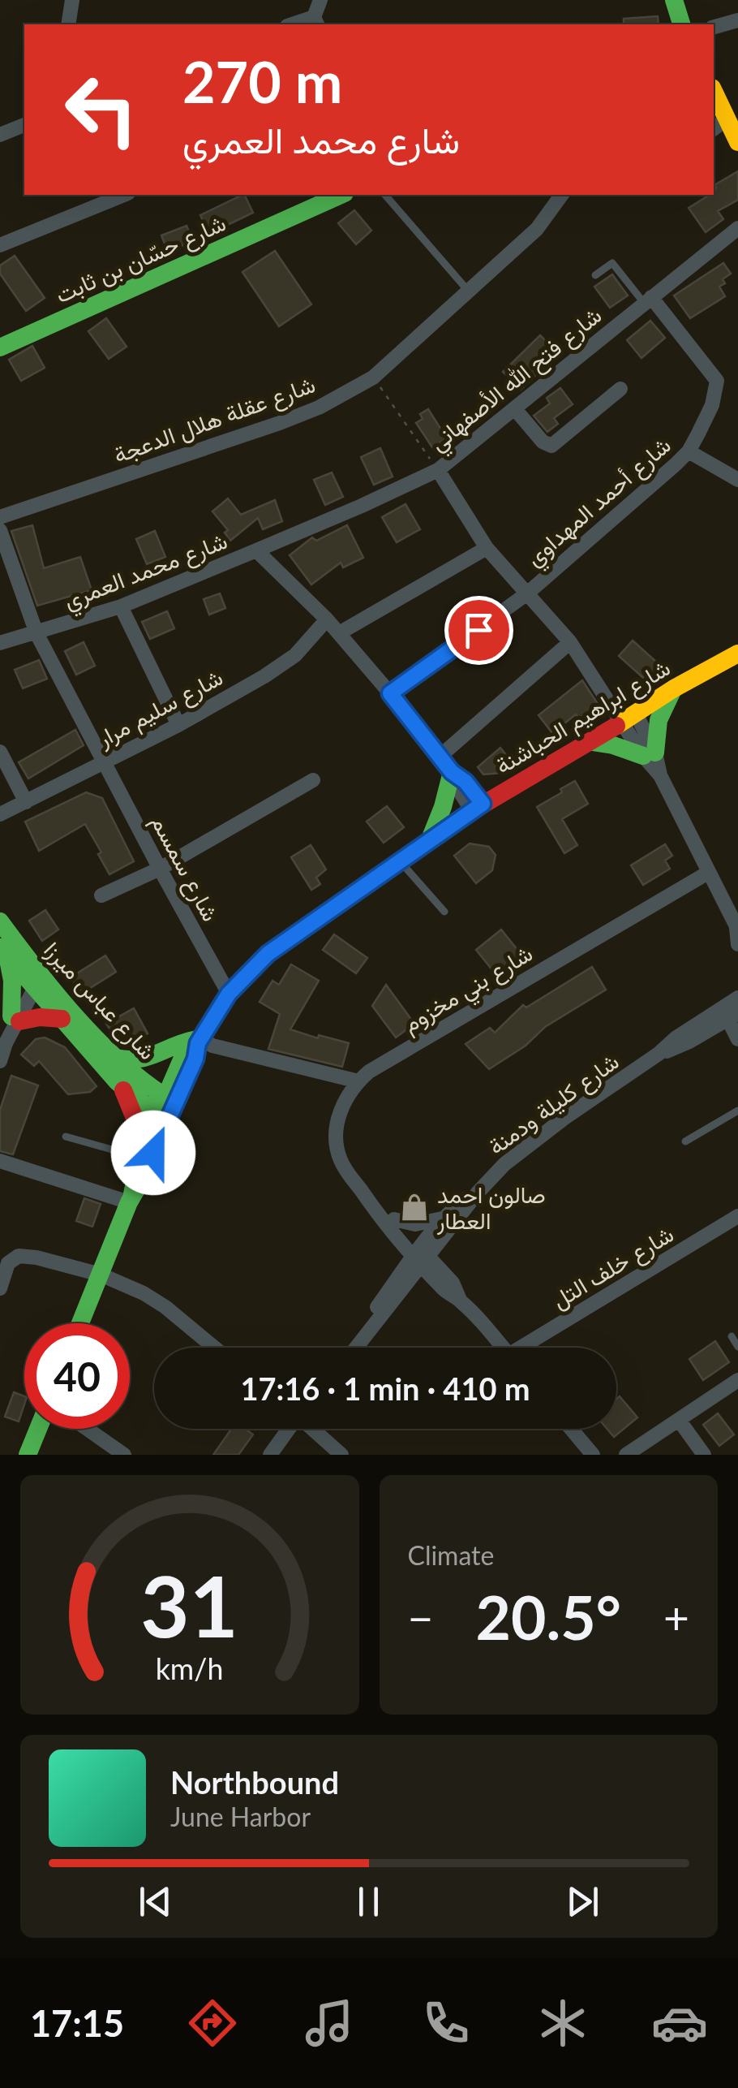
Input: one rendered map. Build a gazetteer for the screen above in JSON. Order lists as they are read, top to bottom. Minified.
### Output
{"streets":{"street":["شارع حسّان بن ثابت","شارع فتح الله الأصفهاني","شارع عقلة هلال الدعجة","شارع أحمد المهداوي","شارع محمد العمري","شارع سليم مرار","شارع ابراهيم الحباشنة","شارع سمسم","شارع بني مخزوم","شارع عباس ميرزا","شارع كليلة ودمنة","شارع خلف التل"]},"crossings":[["شارع فتح الله الأصفهاني","شارع أحمد المهداوي"],["شارع فتح الله الأصفهاني","شارع محمد العمري"],["شارع أحمد المهداوي","شارع محمد العمري"],["شارع محمد العمري","شارع سليم مرار"],["شارع محمد العمري","شارع ابراهيم الحباشنة"],["شارع محمد العمري","شارع سمسم"],["شارع سليم مرار","شارع سمسم"],["شارع ابراهيم الحباشنة","شارع سمسم"],["شارع ابراهيم الحباشنة","شارع عباس ميرزا"],["شارع بني مخزوم","شارع كليلة ودمنة"]],"places":{"shop":["صالون احمد العطار"]},"page":{"turn":["270 m","شارع محمد العمري"],"limit":"40","trip":"17:16 · 1 min · 410 m","tile":"Climate","heat":["−","20.5°","+"],"song":["Northbound","June Harbor"],"tabs":"17:15","gauge":["31","km/h"]}}
